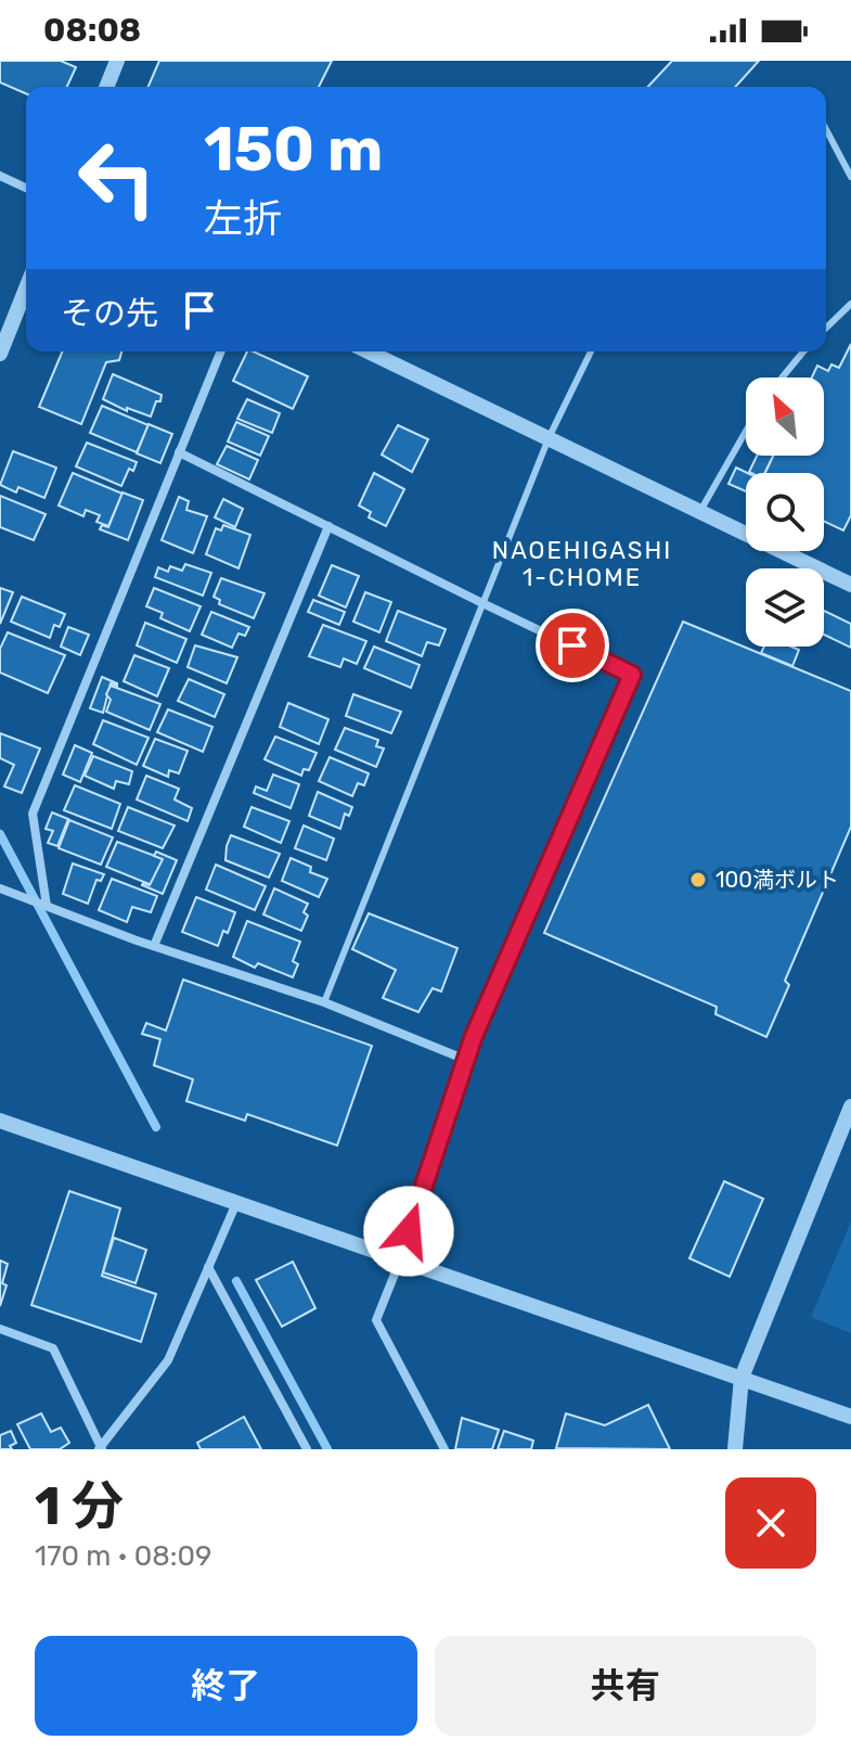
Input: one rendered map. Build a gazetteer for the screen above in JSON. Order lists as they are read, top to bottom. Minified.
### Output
{"districts":["NAOEHIGASHI 1-CHOME"],"places":["100満ボルト"],"north":"top left","page":{"status":"08:08","turn":["150 m","左折"],"then":"その先","heading":["1 分","170 m · 08:09"],"buttons":["終了","共有"]}}
